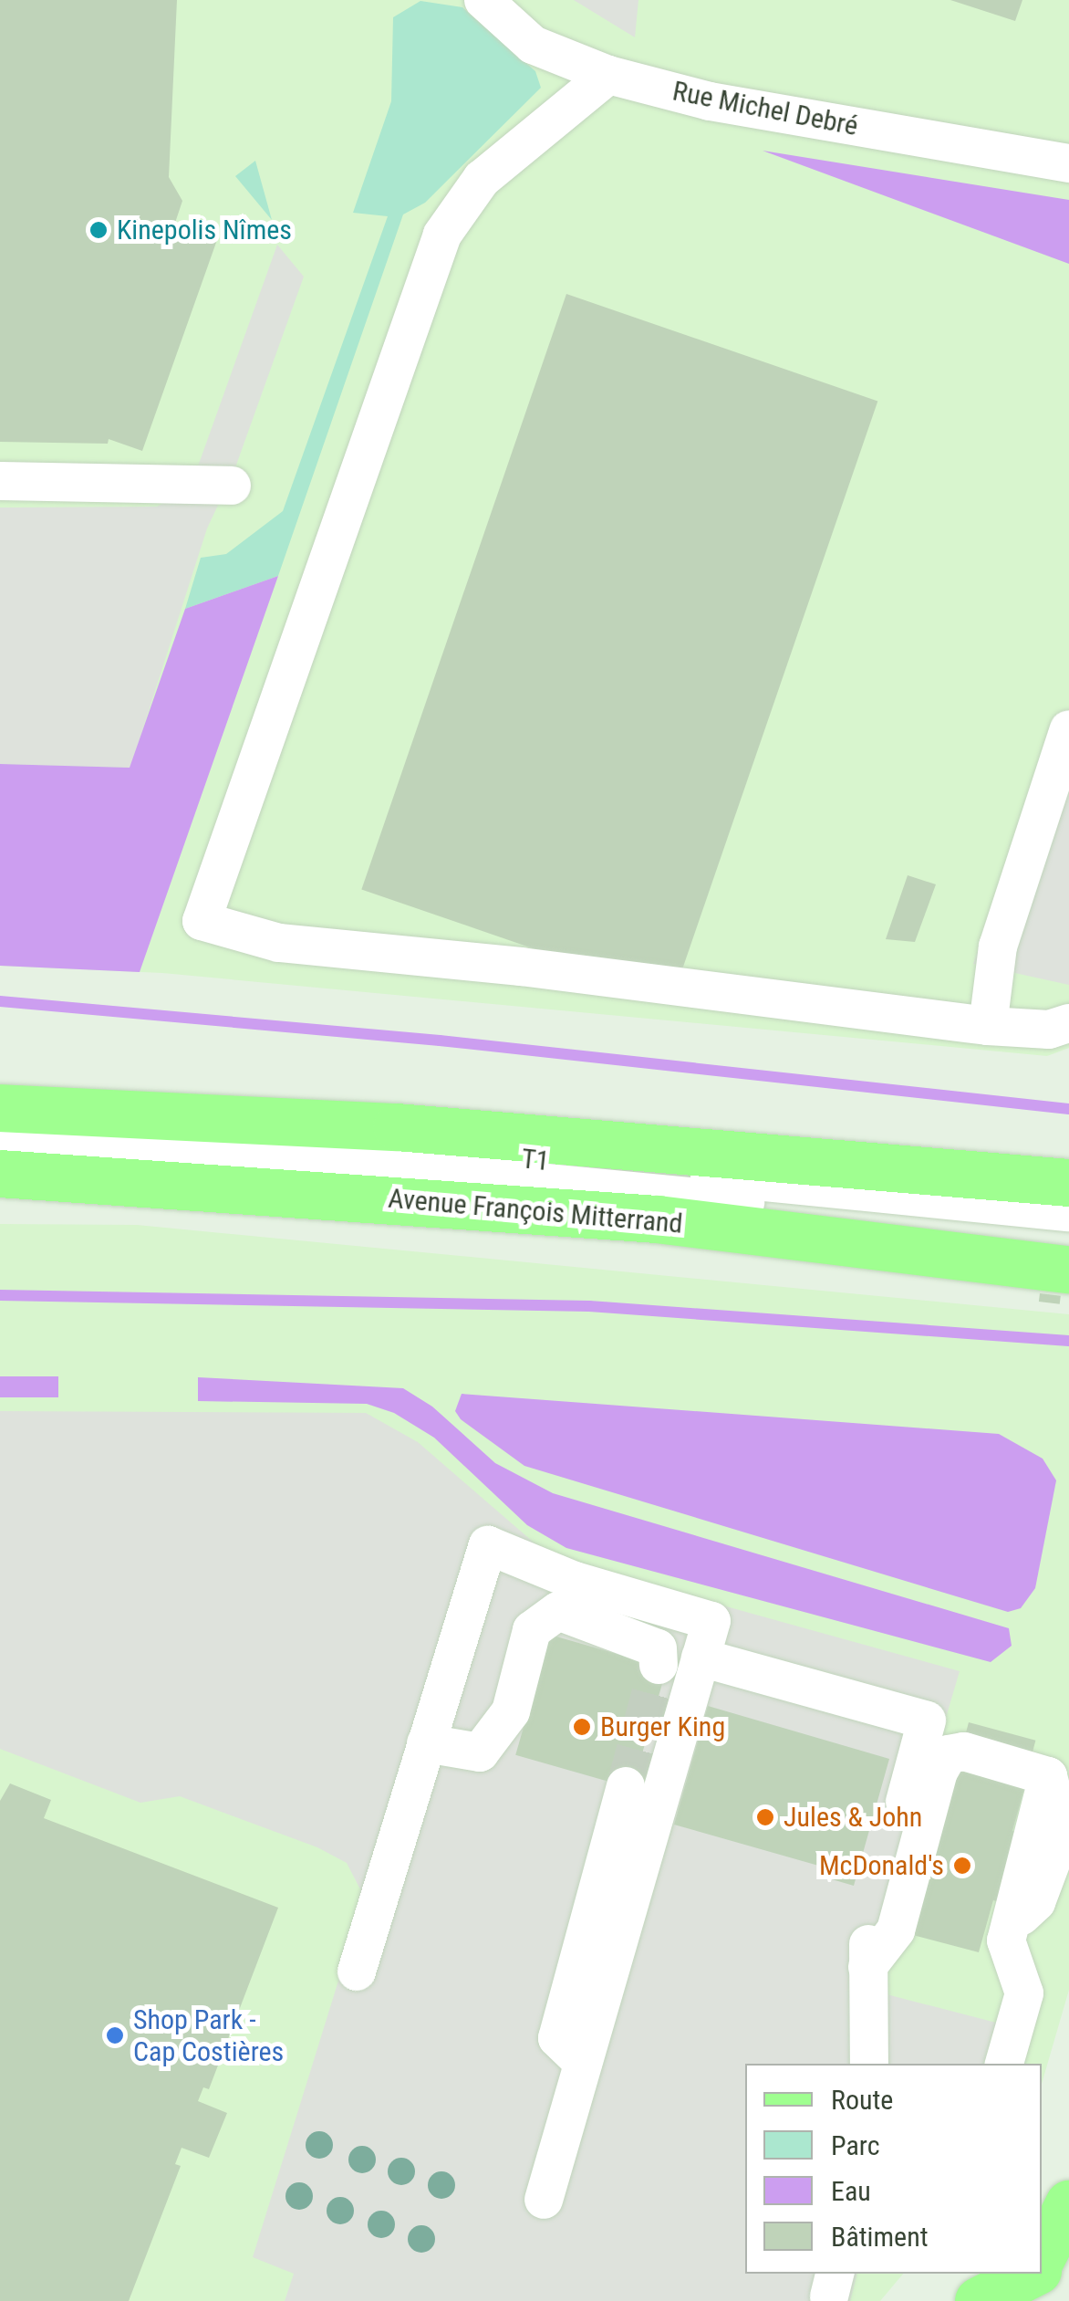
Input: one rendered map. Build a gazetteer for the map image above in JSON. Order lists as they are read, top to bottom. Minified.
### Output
{"streets":{"main road":["Avenue François Mitterrand"],"street":["Rue Michel Debré","T1"]},"places":["Kinepolis Nîmes","Burger King","Jules & John","McDonald's","Shop Park - Cap Costières"],"legend":["Route","Parc","Eau","Bâtiment"]}
